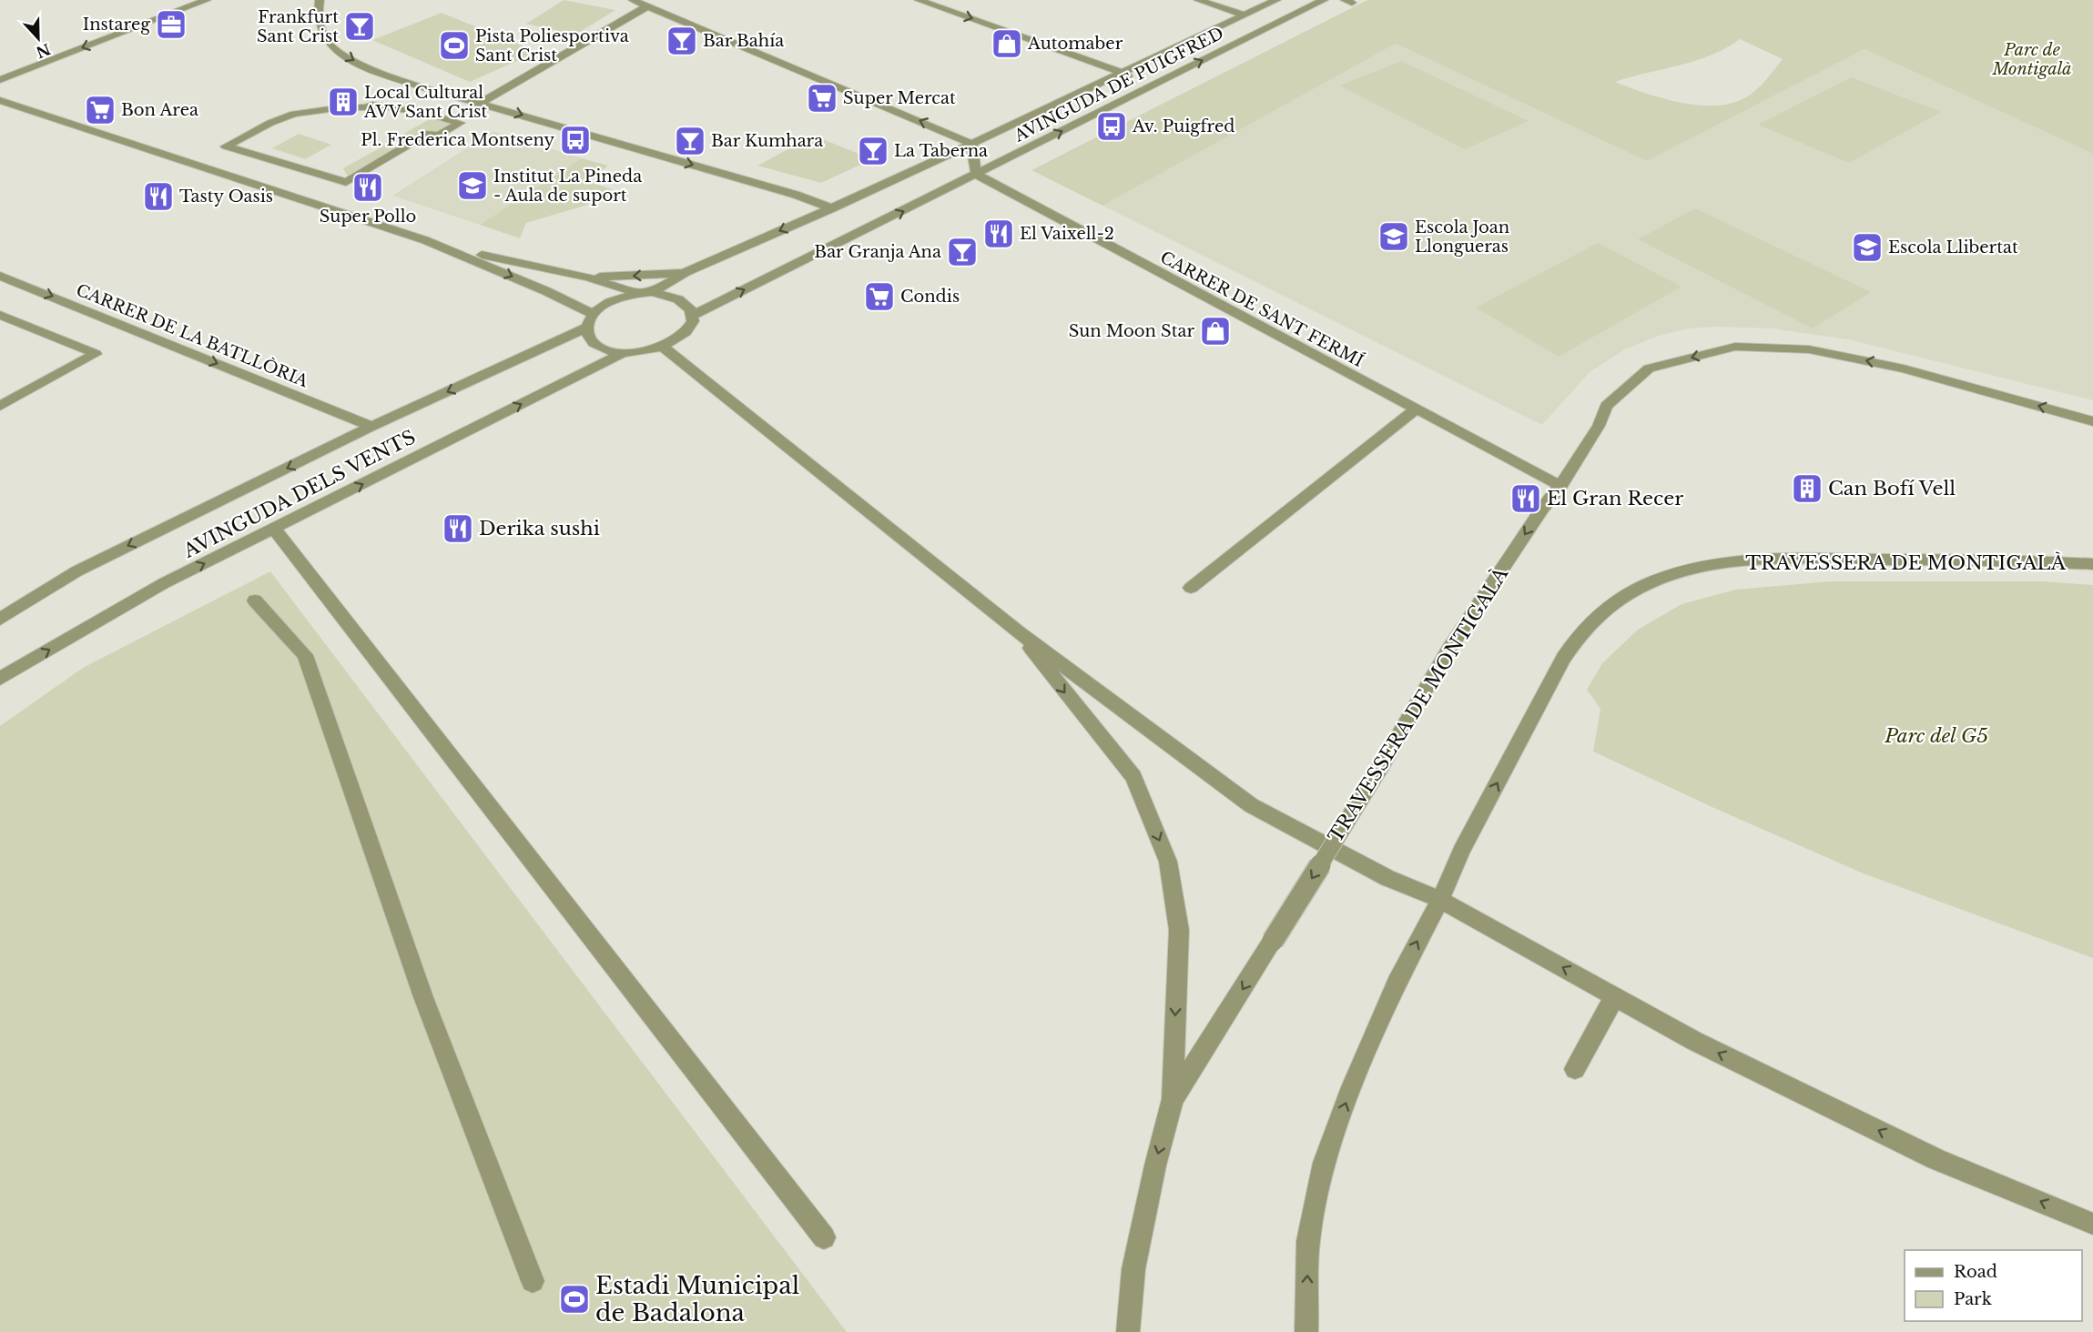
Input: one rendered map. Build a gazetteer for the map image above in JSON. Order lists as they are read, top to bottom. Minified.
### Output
{"streets":{"street":["AVINGUDA DE PUIGFRED","CARRER DE SANT FERMÍ","CARRER DE LA BATLLÒRIA","AVINGUDA DELS VENTS","TRAVESSERA DE MONTIGALÀ"]},"crossings":[["AVINGUDA DE PUIGFRED","CARRER DE SANT FERMÍ"],["CARRER DE SANT FERMÍ","TRAVESSERA DE MONTIGALÀ"],["CARRER DE LA BATLLÒRIA","AVINGUDA DELS VENTS"]],"one_way":["CARRER DE LA BATLLÒRIA"],"parks":["Parc de Montigalà","Parc del G5"],"places":{"office":["Instareg"],"bar":["Frankfurt Sant Crist","Bar Bahía","Bar Kumhara","La Taberna","Bar Granja Ana"],"shop":["Automaber","Sun Moon Star"],"sports":["Pista Poliesportiva Sant Crist","Estadi Municipal de Badalona"],"supermarket":["Super Mercat","Bon Area","Condis"],"building":["Local Cultural AVV Sant Crist","Can Bofí Vell"],"bus stop":["Av. Puigfred","Pl. Frederica Montseny"],"school or university":["Institut La Pineda - Aula de suport","Escola Joan Llongueras","Escola Llibertat"],"restaurant":["Super Pollo","Tasty Oasis","El Vaixell-2","El Gran Recer","Derika sushi"]},"legend":["Road","Park"],"north":"bottom"}
